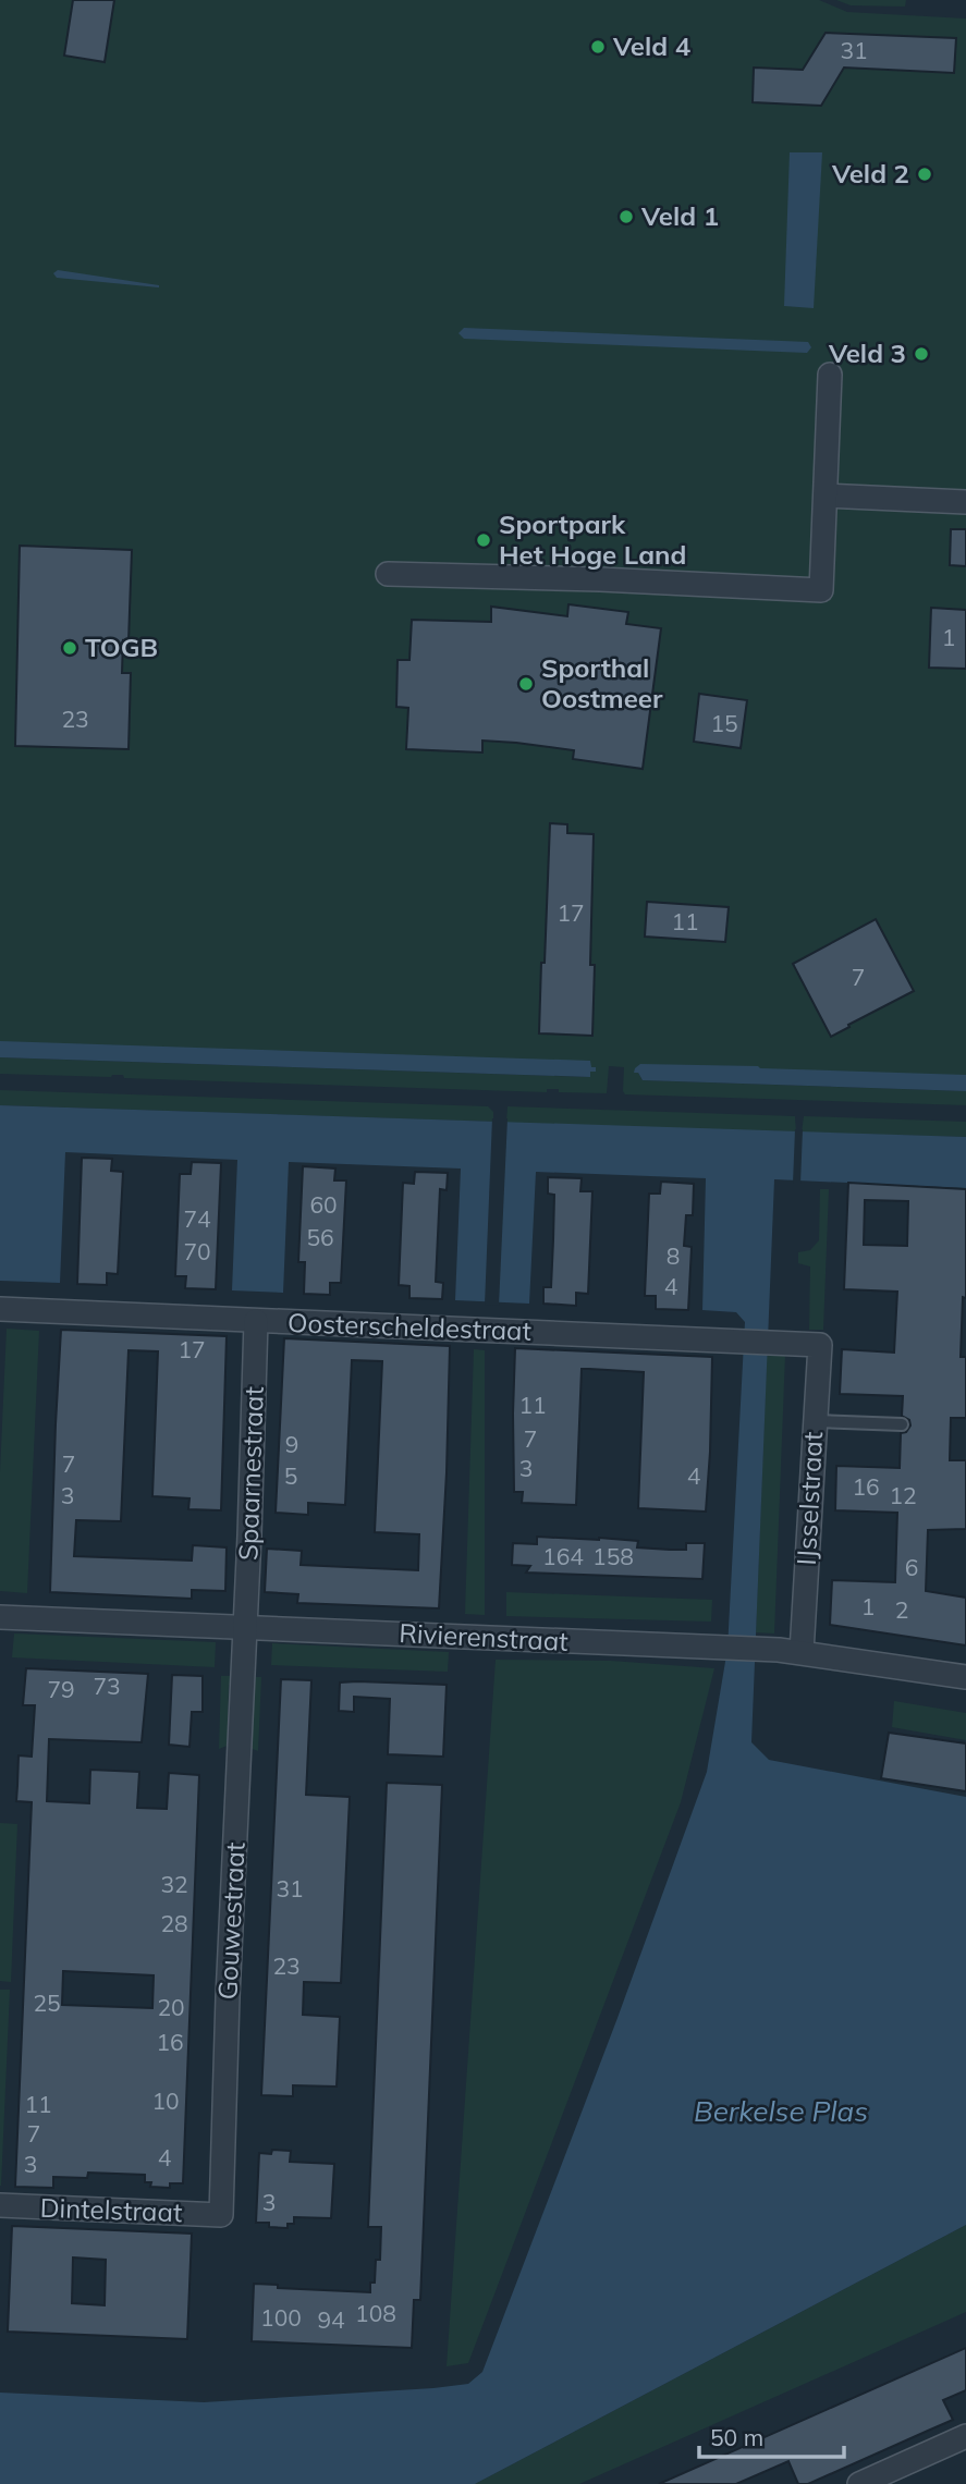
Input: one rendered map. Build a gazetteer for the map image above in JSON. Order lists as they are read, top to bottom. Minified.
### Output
{"streets":{"street":["Oosterscheldestraat","Spaarnestraat","IJsselstraat","Rivierenstraat","Gouwestraat","Dintelstraat"]},"crossings":[["Oosterscheldestraat","Spaarnestraat"],["Oosterscheldestraat","IJsselstraat"],["Spaarnestraat","Rivierenstraat"],["Spaarnestraat","Gouwestraat"],["IJsselstraat","Rivierenstraat"],["Rivierenstraat","Gouwestraat"],["Gouwestraat","Dintelstraat"]],"water":["Berkelse Plas"],"places":["Veld 4","Veld 2","Veld 1","Veld 3","Sportpark Het Hoge Land","TOGB","Sporthal Oostmeer"],"house_numbers":["31","1","23","15","17","11","7","60","74","56","70","8","4","17","11","7","9","7","3","5","4","16","3","12","164","158","6","1","2","73","79","32","31","28","23","25","20","16","10","11","7","4","3","3","108","100","94"],"scale_bar":"50 m"}
